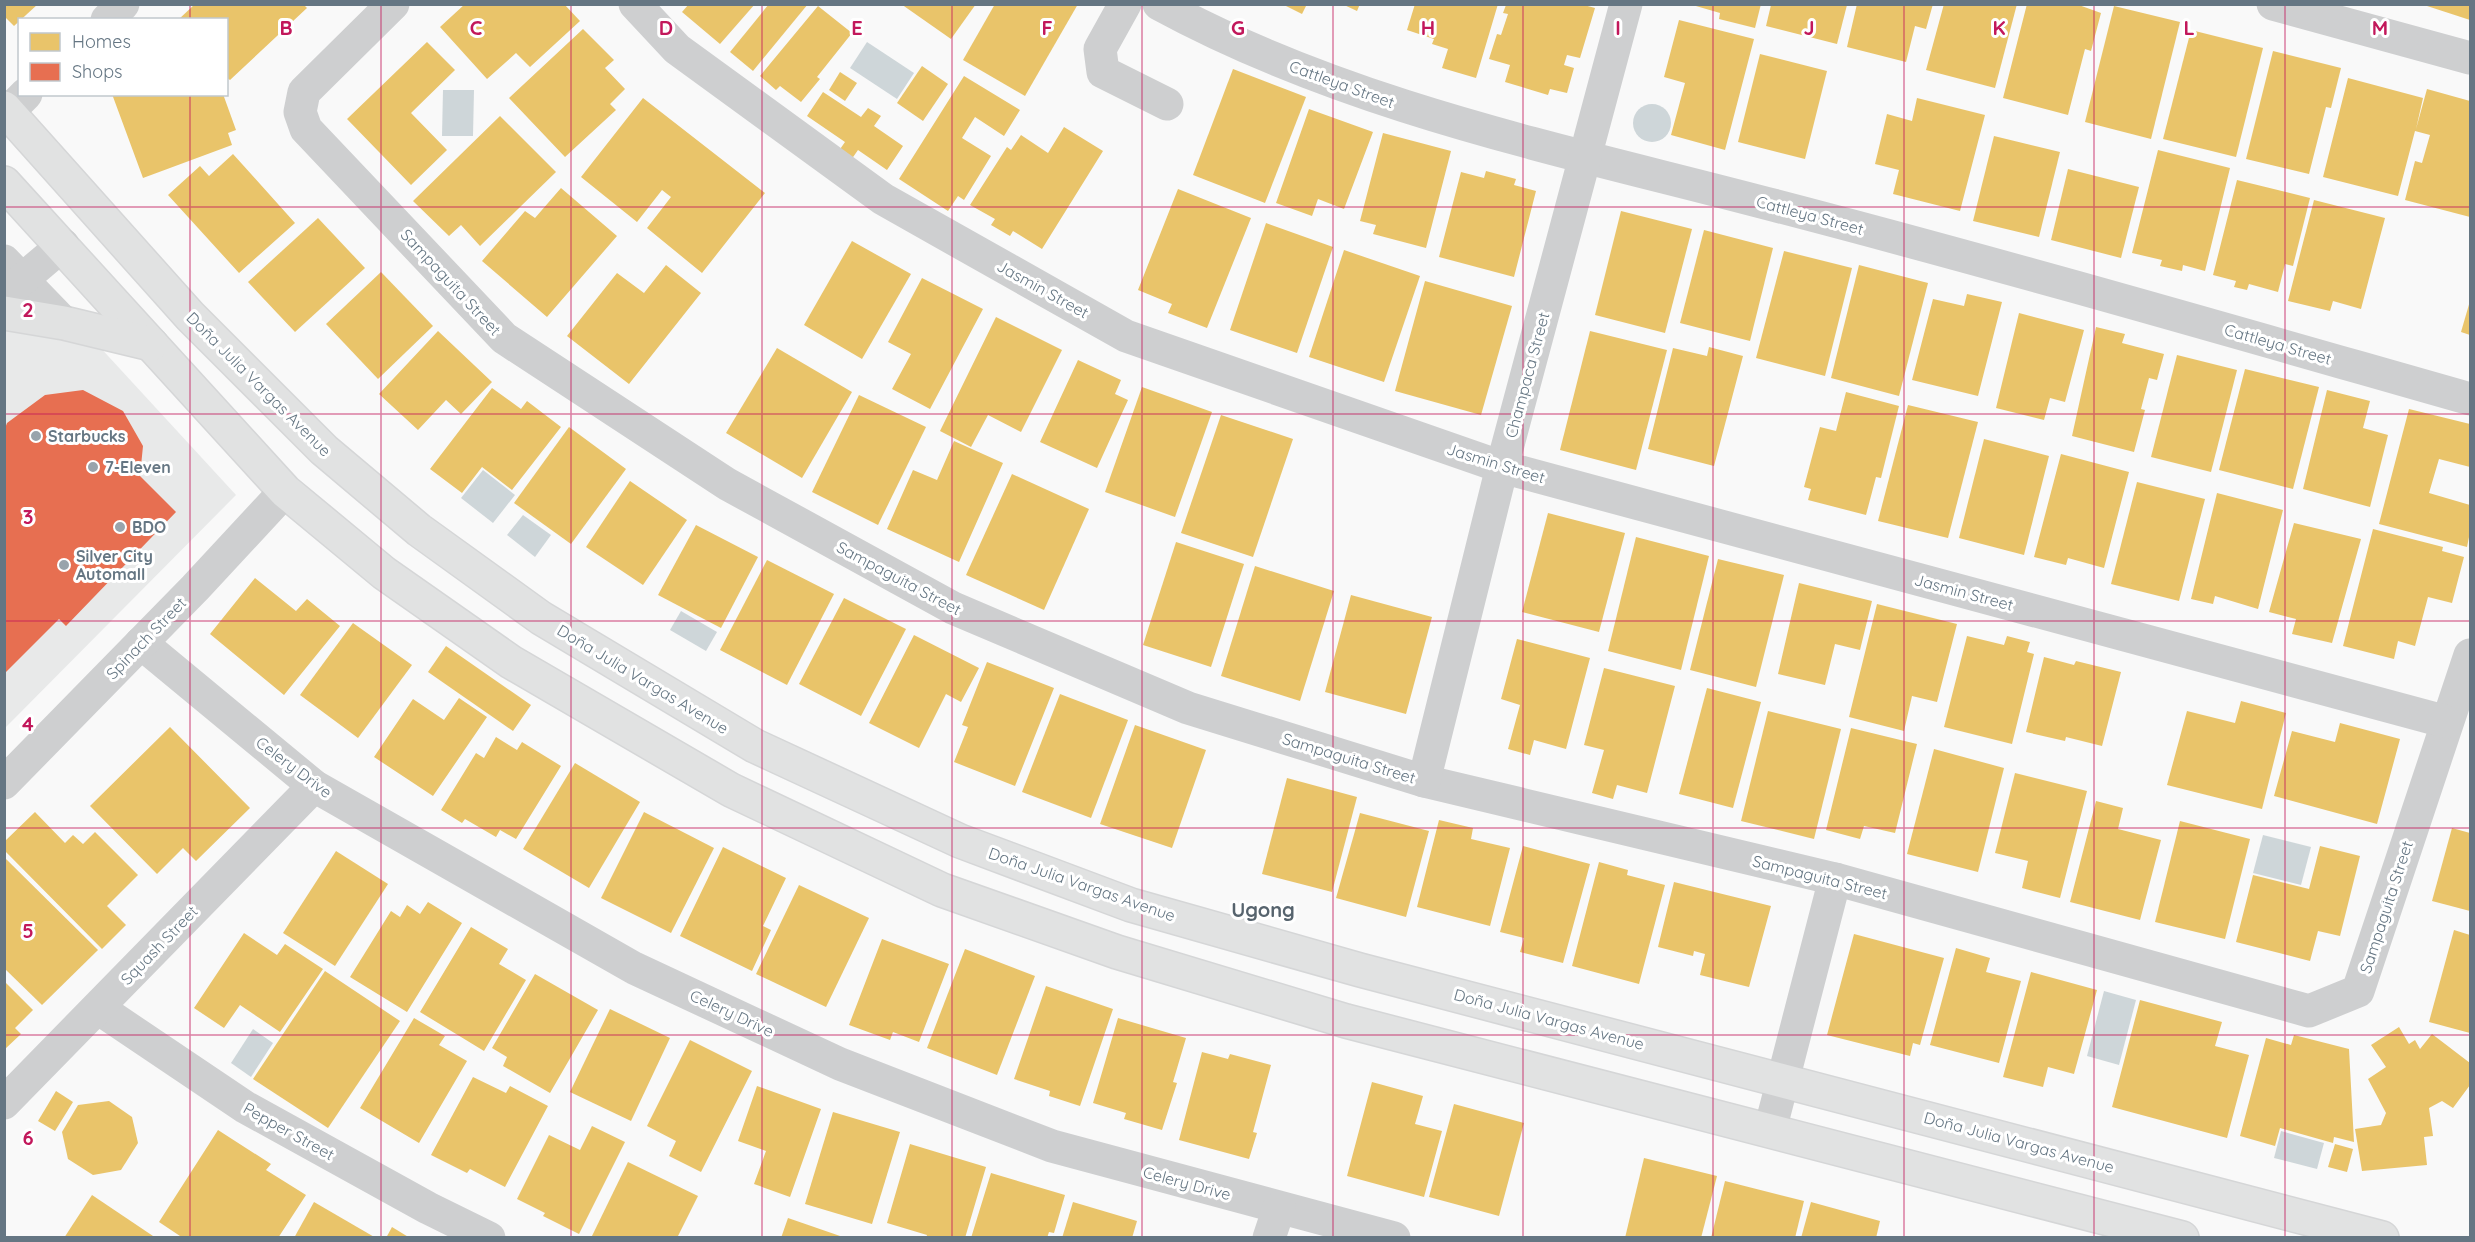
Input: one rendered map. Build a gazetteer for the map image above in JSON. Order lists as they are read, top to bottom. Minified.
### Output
{"streets":{"main road":["Doña Julia Vargas Avenue"],"street":["Cattleya Street","Sampaguita Street","Jasmin Street","Champaca Street","Spinach Street","Celery Drive","Squash Street","Pepper Street"]},"crossings":[["Cattleya Street","Champaca Street"],["Sampaguita Street","Jasmin Street"],["Sampaguita Street","Champaca Street"],["Jasmin Street","Champaca Street"],["Spinach Street","Celery Drive"],["Celery Drive","Squash Street"],["Squash Street","Pepper Street"]],"districts":["Ugong"],"places":["Starbucks","7-Eleven","BDO","Silver City Automall"],"legend":["Homes","Shops"],"grid":{"columns":["B","C","D","E","F","G","H","I","J","K","L","M"],"rows":["2","3","4","5","6"]}}
